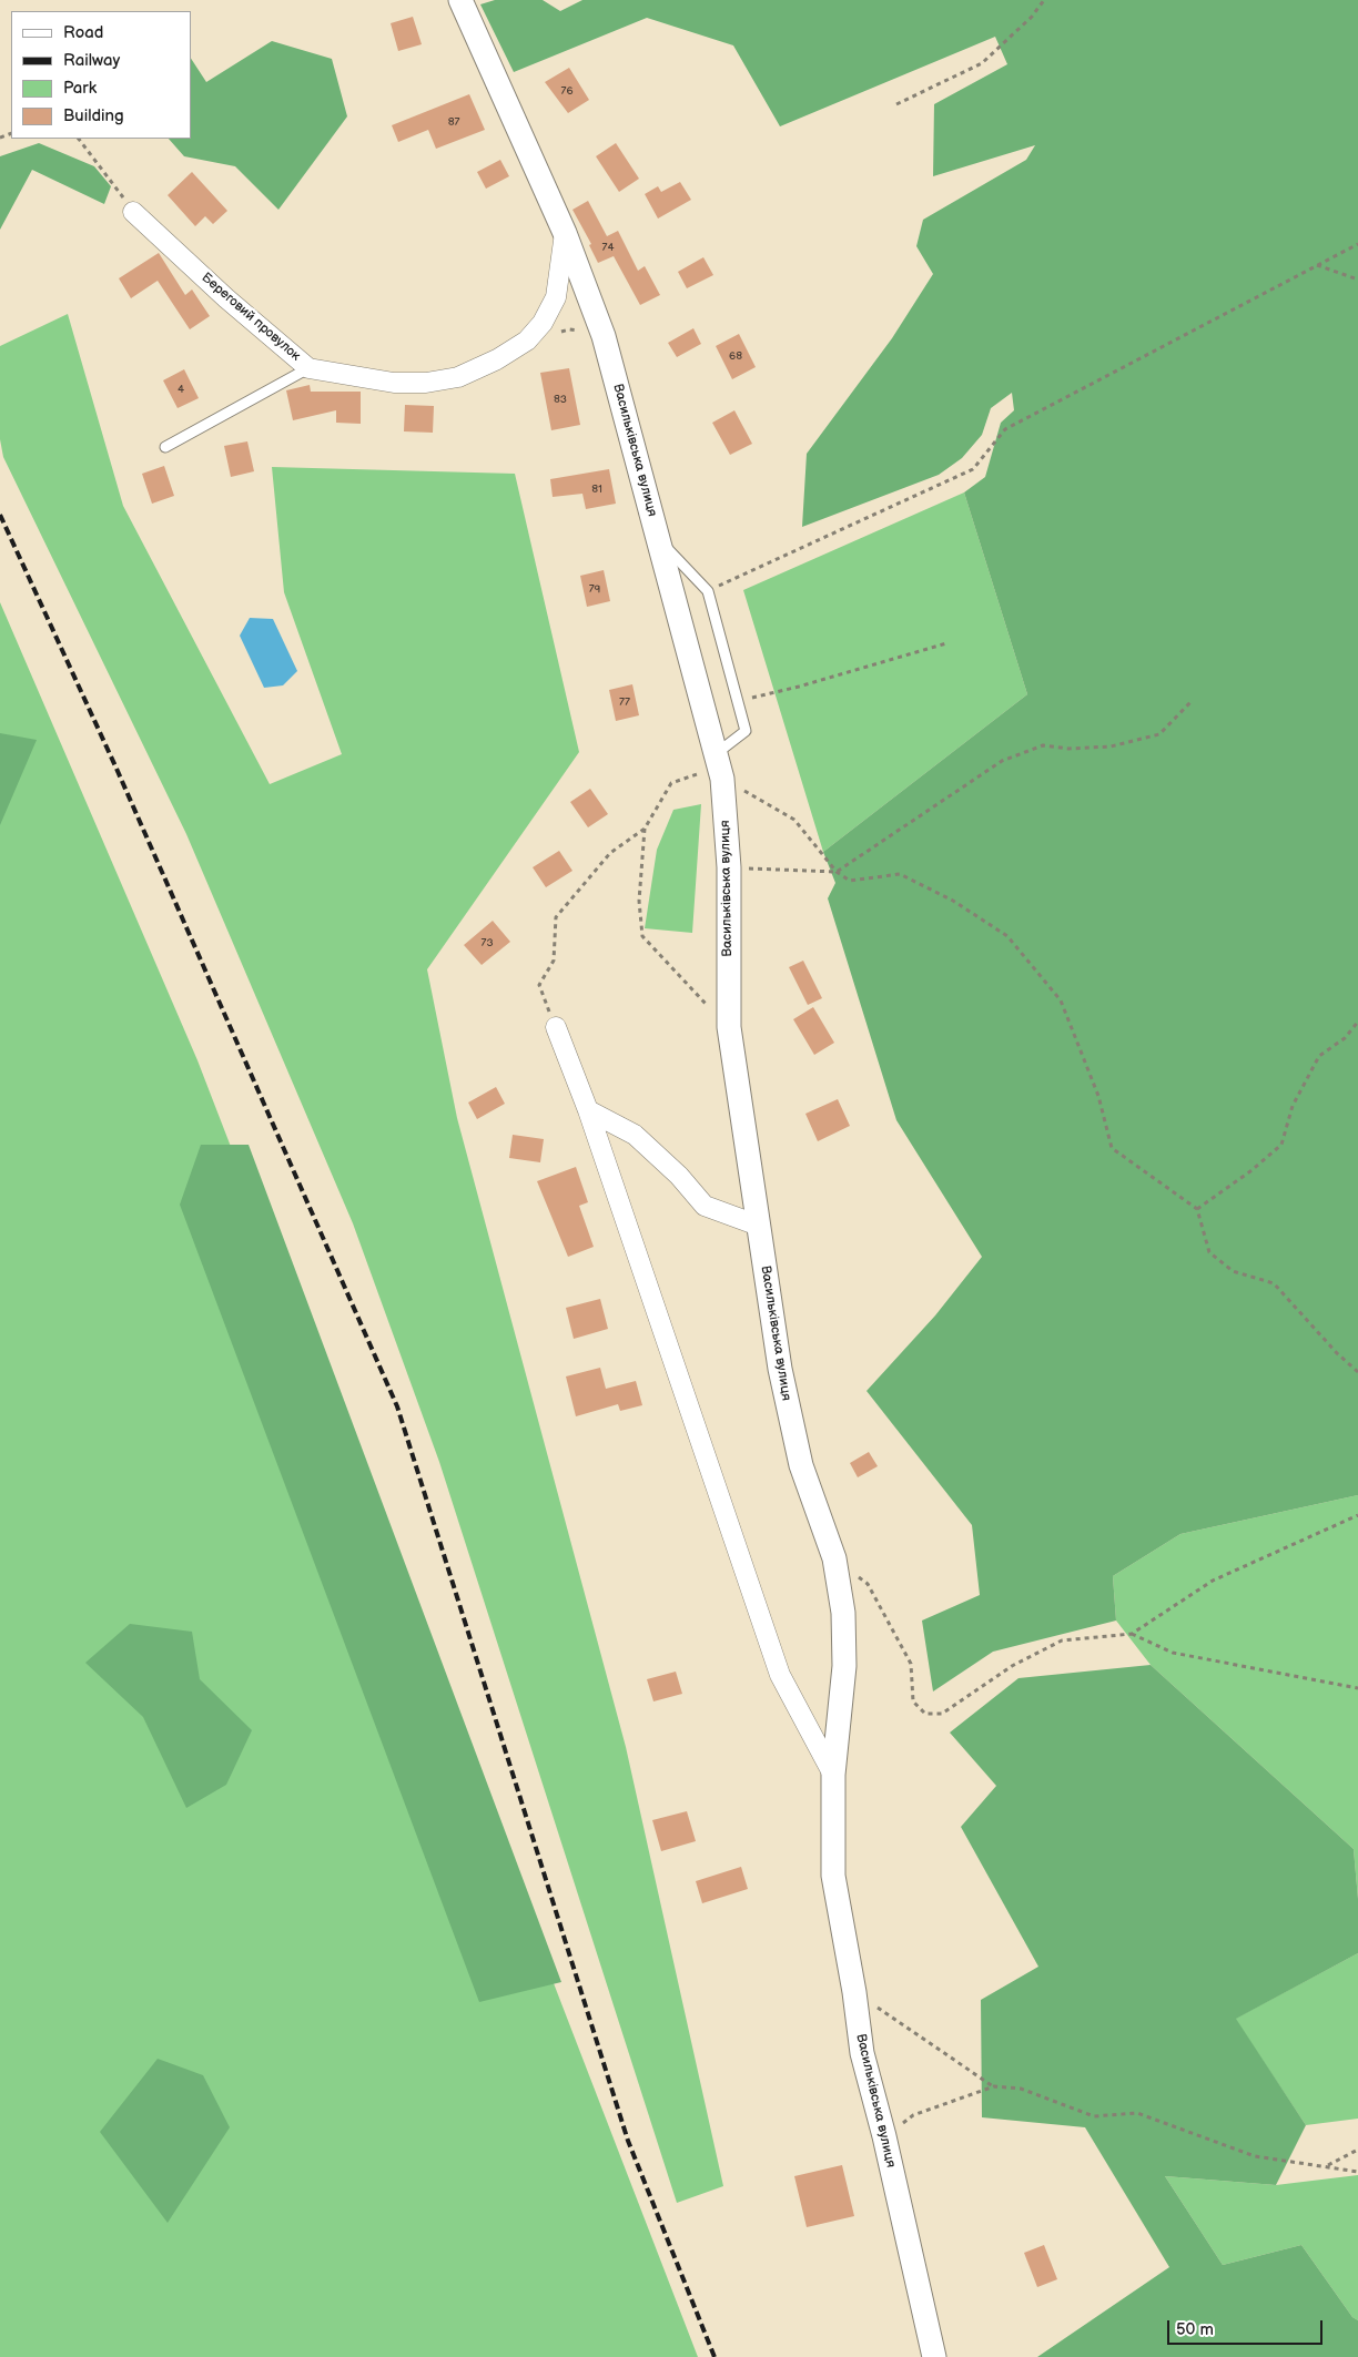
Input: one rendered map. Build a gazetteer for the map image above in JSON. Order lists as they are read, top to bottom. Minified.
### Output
{"streets":{"street":["Береговий провулок","Васильківська вулиця"]},"crossings":[["Береговий провулок","Васильківська вулиця"]],"house_numbers":["76","87","74","68","4","83","81","79","77","73"],"legend":["Road","Railway","Park","Building"],"scale_bar":"50 m"}
